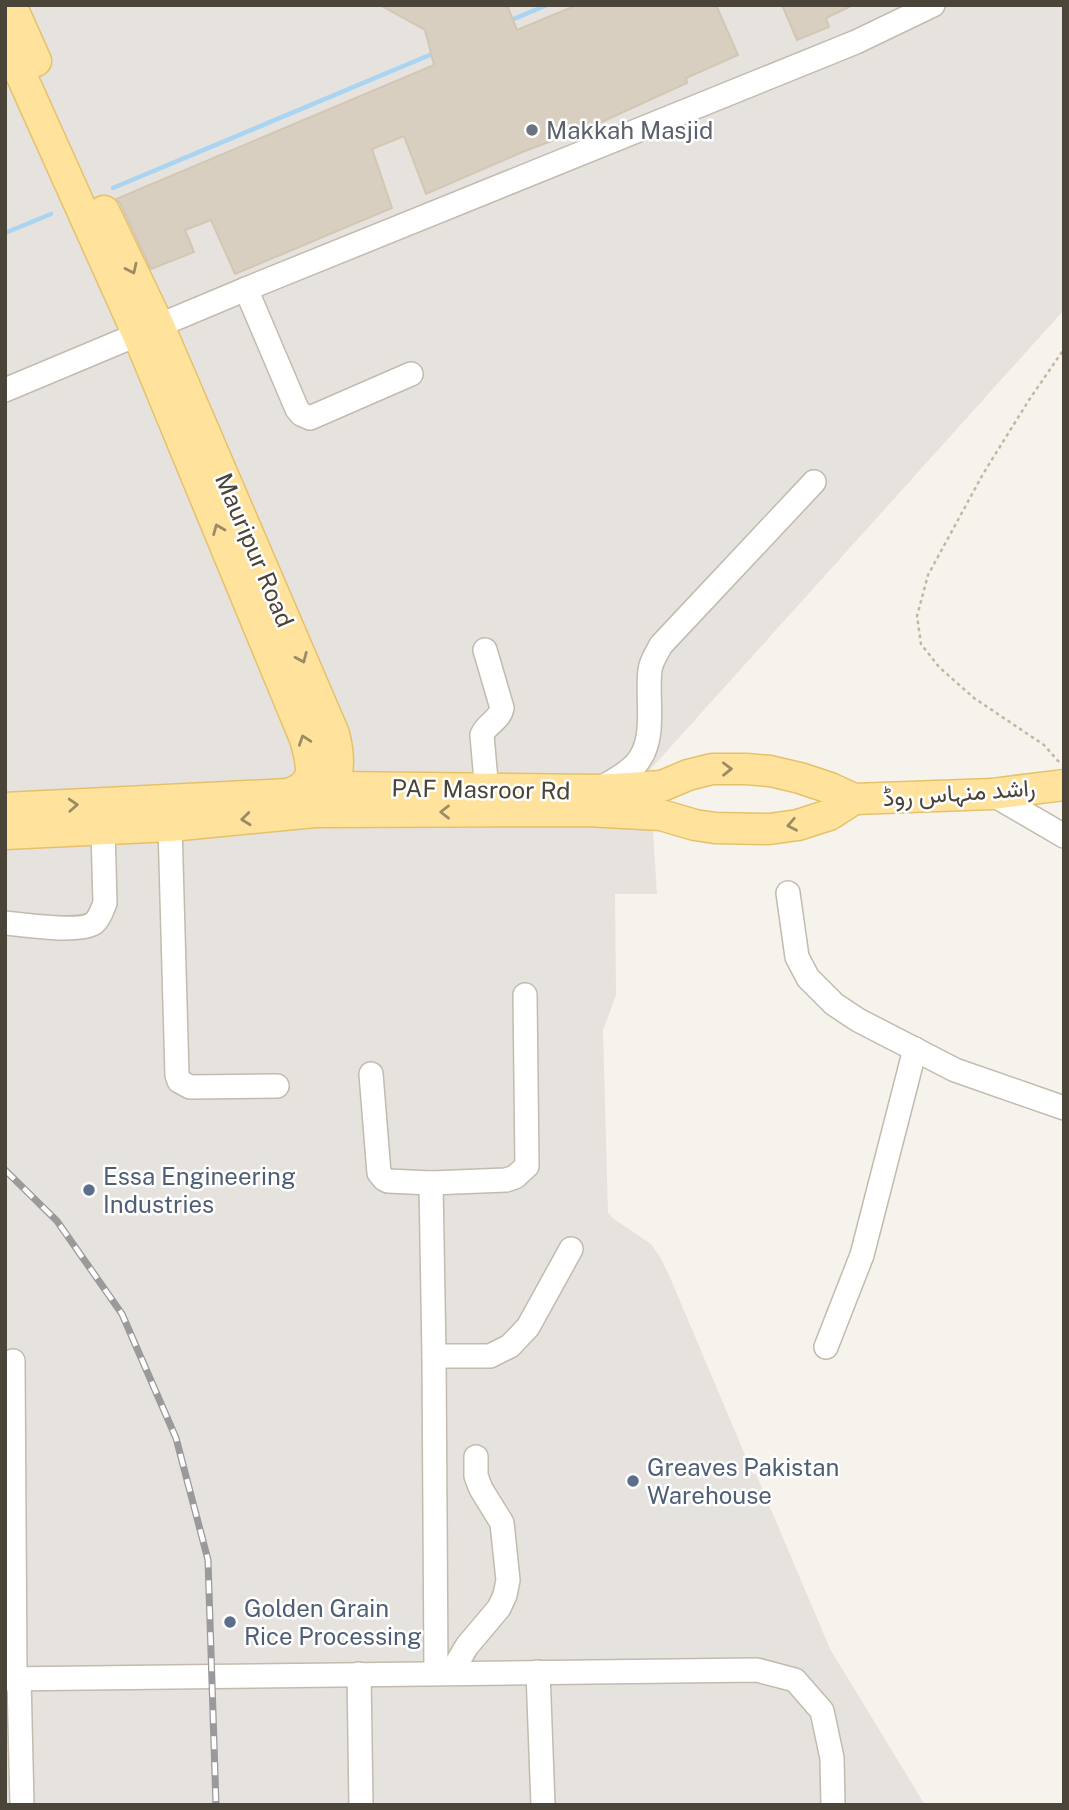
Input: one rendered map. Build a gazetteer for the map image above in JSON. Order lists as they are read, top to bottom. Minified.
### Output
{"streets":{"main road":["Mauripur Road","PAF Masroor Rd","راشد منہاس روڈ"]},"crossings":[["Mauripur Road","PAF Masroor Rd"],["PAF Masroor Rd","راشد منہاس روڈ"]],"places":["Makkah Masjid","Essa Engineering Industries","Greaves Pakistan Warehouse","Golden Grain Rice Processing"]}
